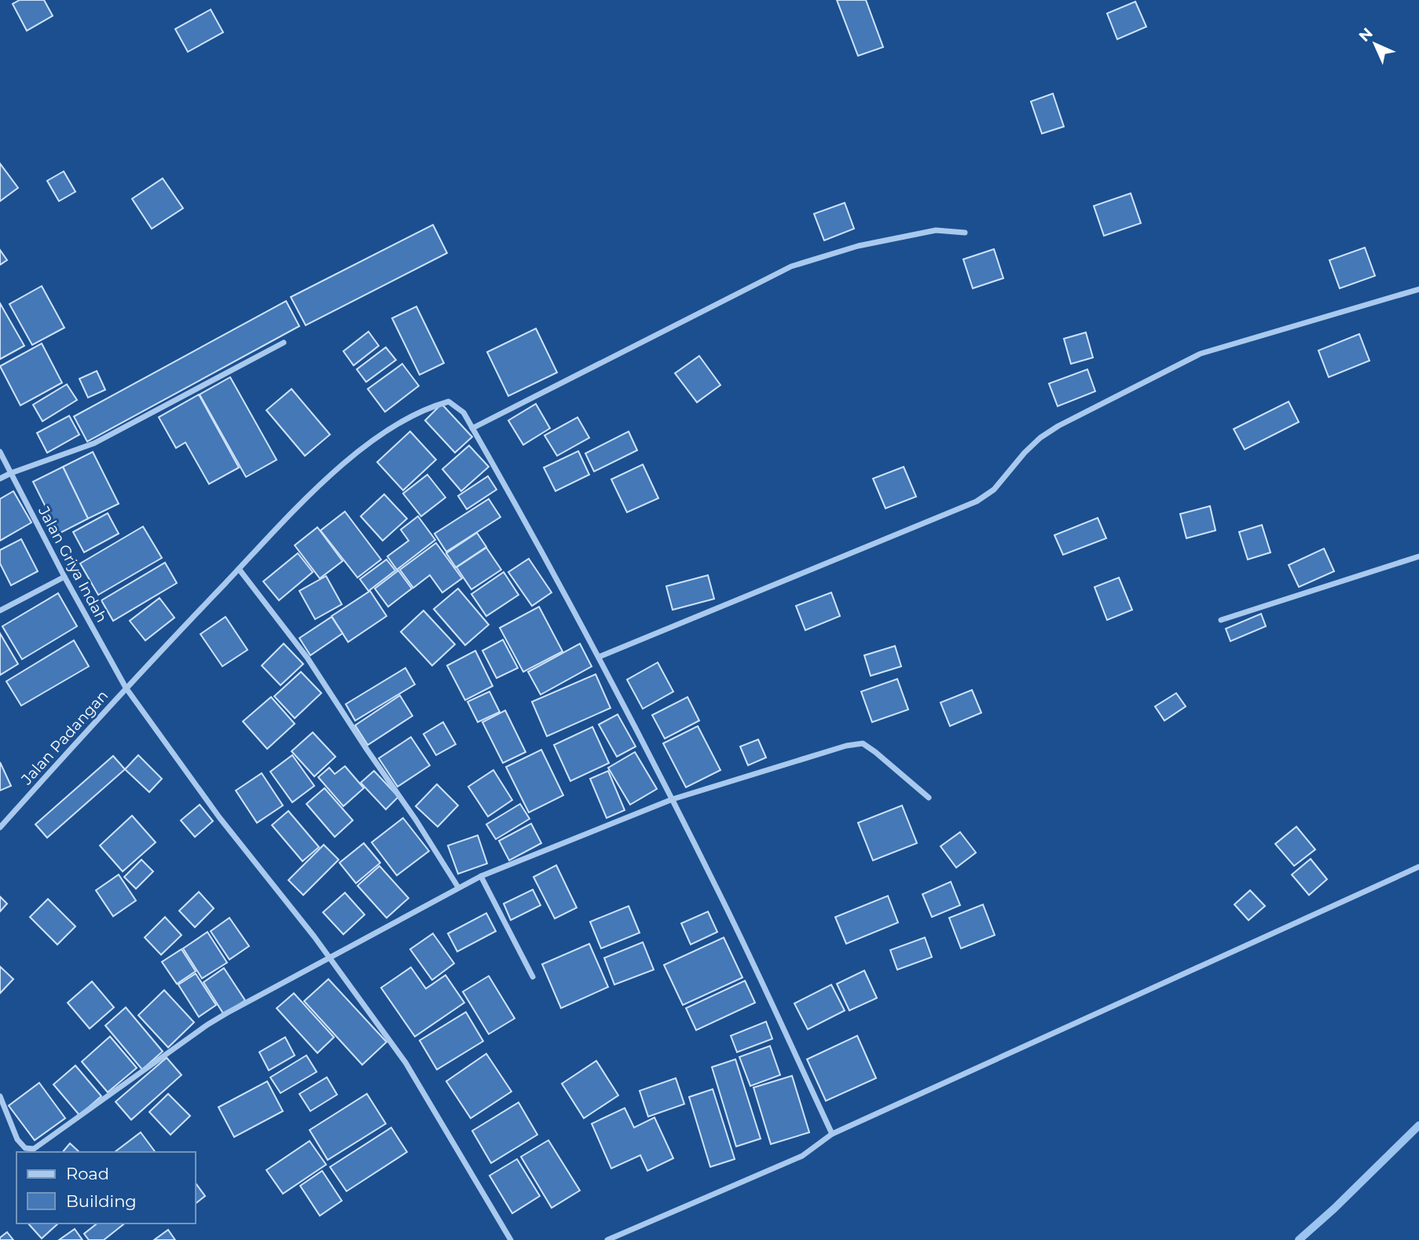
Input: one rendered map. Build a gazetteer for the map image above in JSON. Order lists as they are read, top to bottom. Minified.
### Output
{"streets":{"street":["Jalan Griya Indah","Jalan Padangan"]},"crossings":[["Jalan Griya Indah","Jalan Padangan"]],"legend":["Road","Building"],"north":"top left"}
